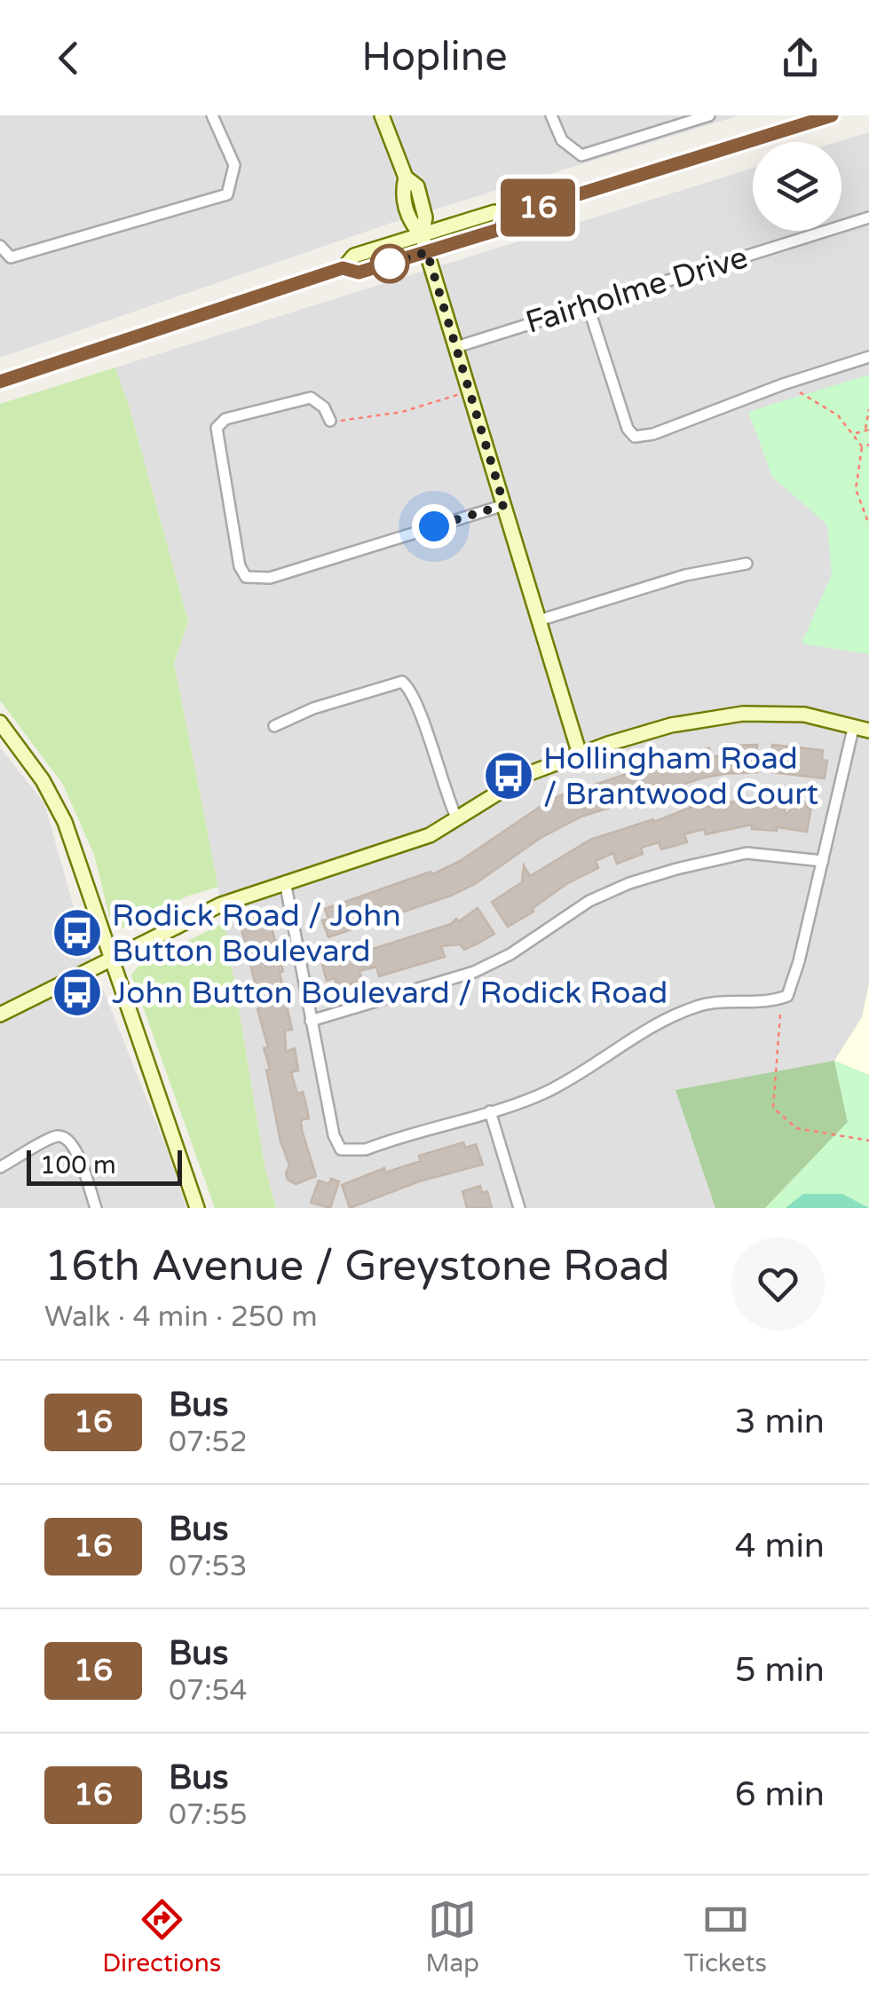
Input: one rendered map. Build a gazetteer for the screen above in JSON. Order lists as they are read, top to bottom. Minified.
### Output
{"streets":{"street":["Fairholme Drive"]},"places":{"bus stop":["Hollingham Road / Brantwood Court","Rodick Road / John Button Boulevard","John Button Boulevard / Rodick Road"]},"lines":["bus line 16"],"scale_bar":"100 m","page":{"header":"Hopline","on_map":"16","scale":"100 m","heading":["16th Avenue / Greystone Road","Walk · 4 min · 250 m"],"list":[{"mark":"16","name":"Bus","note":"07:52","value":"3 min"},{"mark":"16","name":"Bus","note":"07:53","value":"4 min"},{"mark":"16","name":"Bus","note":"07:54","value":"5 min"},{"mark":"16","name":"Bus","note":"07:55","value":"6 min"}],"tabs":["Directions","Map","Tickets"]}}
